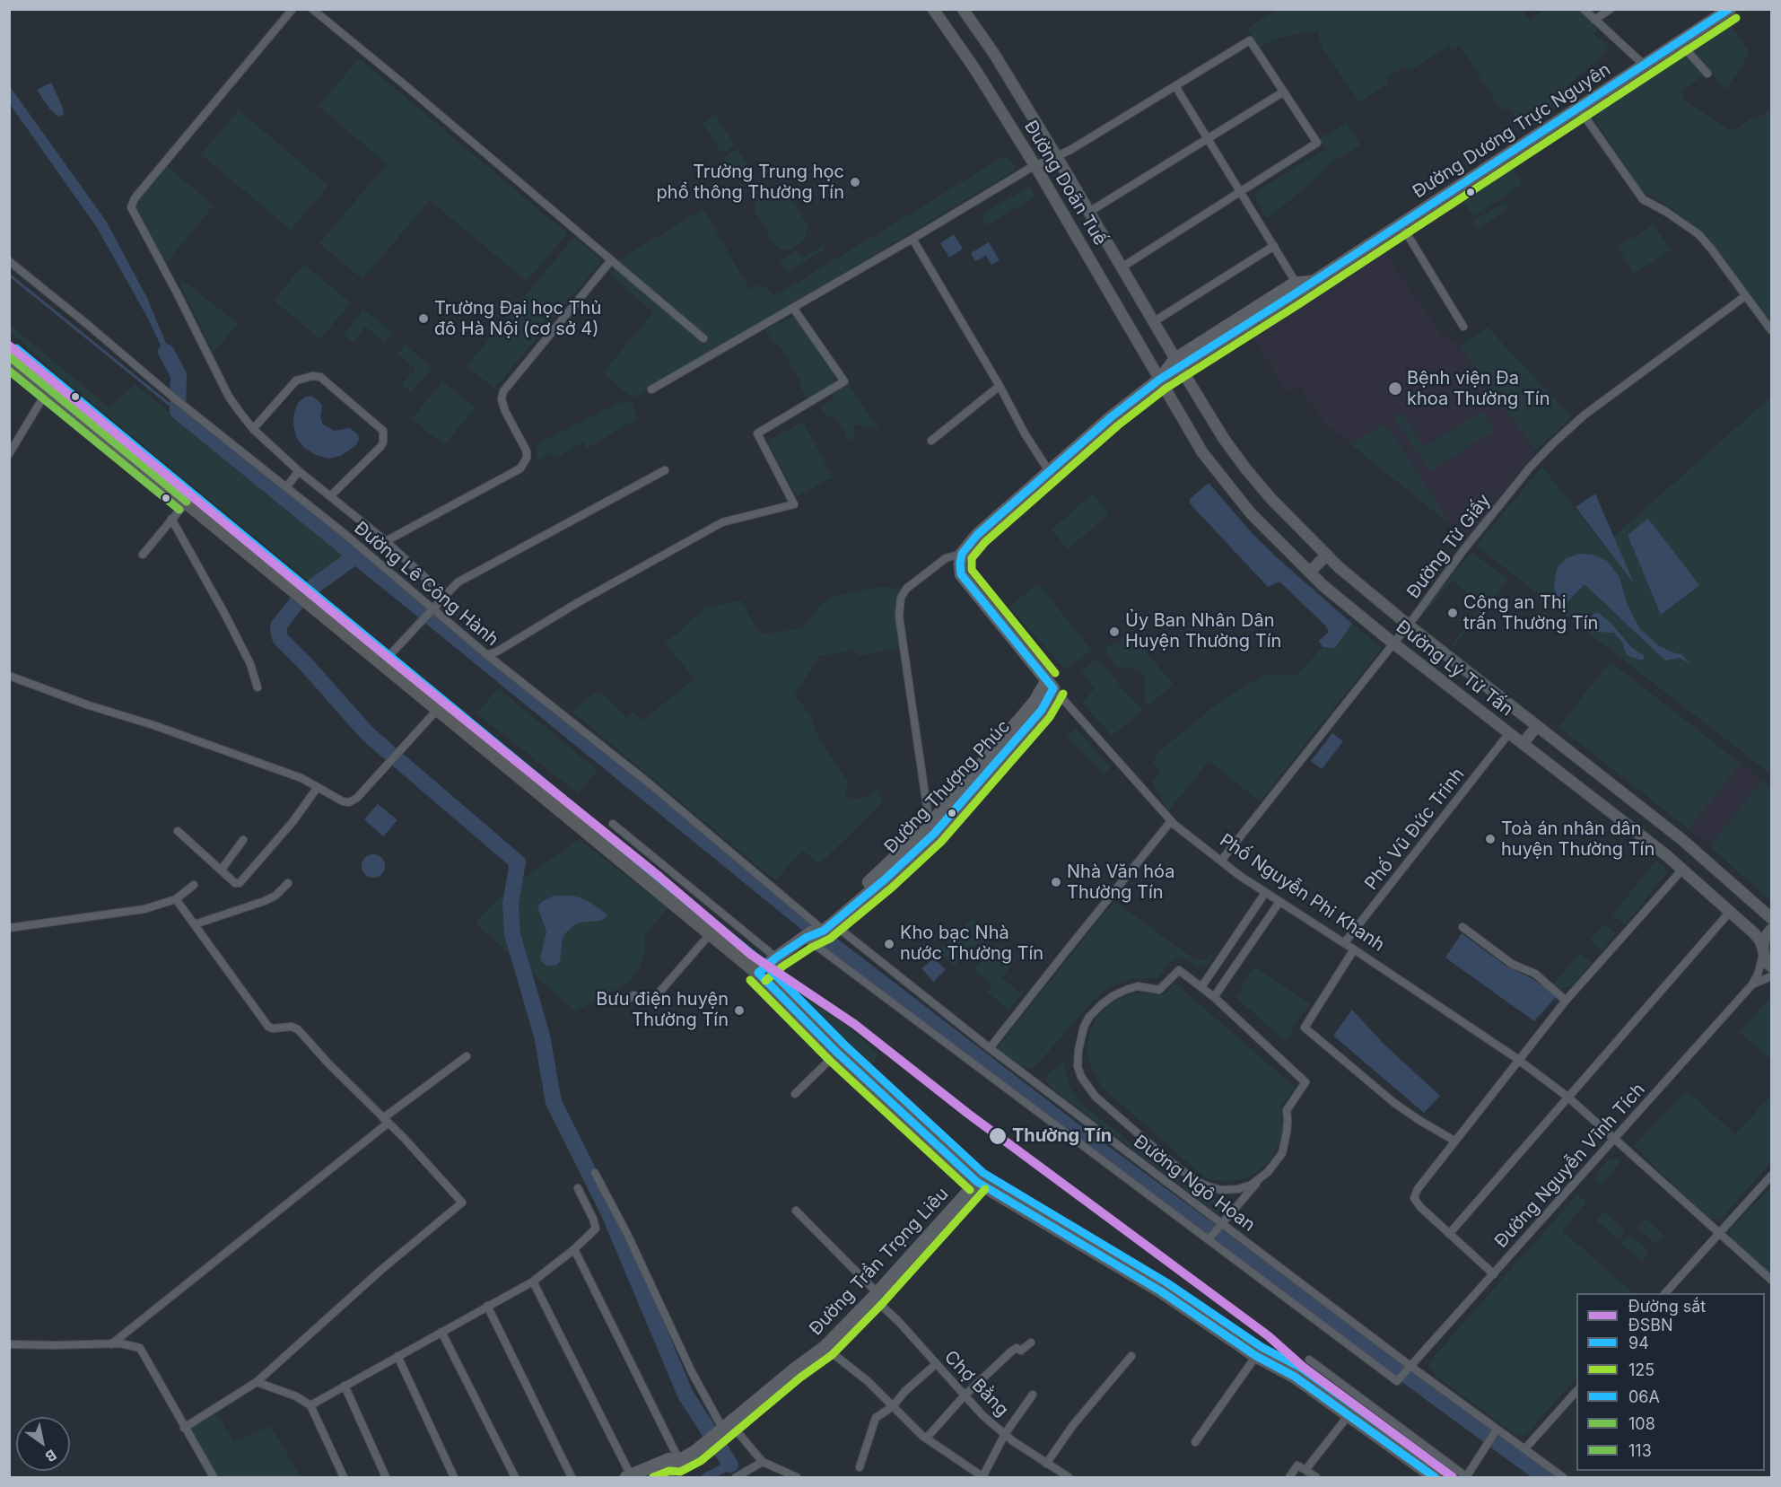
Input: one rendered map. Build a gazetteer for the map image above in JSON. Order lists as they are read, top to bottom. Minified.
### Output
{"streets":{"main road":["Đường Dương Trực Nguyên","Đường Thượng Phúc","Phố Nguyễn Phi Khanh","Đường Trần Trọng Liêu"],"street":["Đường Doãn Tuế","Đường Từ Giấy","Đường Lê Công Hành","Đường Lý Tử Tấn","Phố Vũ Đức Trinh","Đường Nguyễn Vĩnh Tích","Đường Ngô Hoan","Chợ Bằng"]},"crossings":[["Đường Dương Trực Nguyên","Đường Doãn Tuế"],["Đường Dương Trực Nguyên","Đường Lý Tử Tấn"],["Đường Dương Trực Nguyên","Phố Nguyễn Phi Khanh"],["Đường Doãn Tuế","Đường Lý Tử Tấn"],["Đường Từ Giấy","Đường Lý Tử Tấn"],["Đường Từ Giấy","Phố Nguyễn Phi Khanh"],["Đường Lê Công Hành","Đường Thượng Phúc"],["Đường Lê Công Hành","Đường Ngô Hoan"],["Đường Lý Tử Tấn","Phố Vũ Đức Trinh"],["Đường Thượng Phúc","Phố Nguyễn Phi Khanh"],["Đường Thượng Phúc","Đường Ngô Hoan"],["Phố Vũ Đức Trinh","Phố Nguyễn Phi Khanh"],["Phố Nguyễn Phi Khanh","Đường Nguyễn Vĩnh Tích"],["Đường Nguyễn Vĩnh Tích","Đường Ngô Hoan"],["Đường Trần Trọng Liêu","Chợ Bằng"]],"places":["Trường Trung học phổ thông Thường Tín","Trường Đại học Thủ đô Hà Nội (cơ sở 4)","Bệnh viện Đa khoa Thường Tín","Công an Thị trấn Thường Tín","Ủy Ban Nhân Dân Huyện Thường Tín","Toà án nhân dân huyện Thường Tín","Nhà Văn hóa Thường Tín","Kho bạc Nhà nước Thường Tín","Bưu điện huyện Thường Tín","Thường Tín"],"lines":["transit line 94","transit line 125","rail line ĐSBN","transit line 06A","transit line 108","transit line 113"],"legend":["Đường sắt ĐSBN","94","125","06A","108","113"],"north":"bottom right"}
